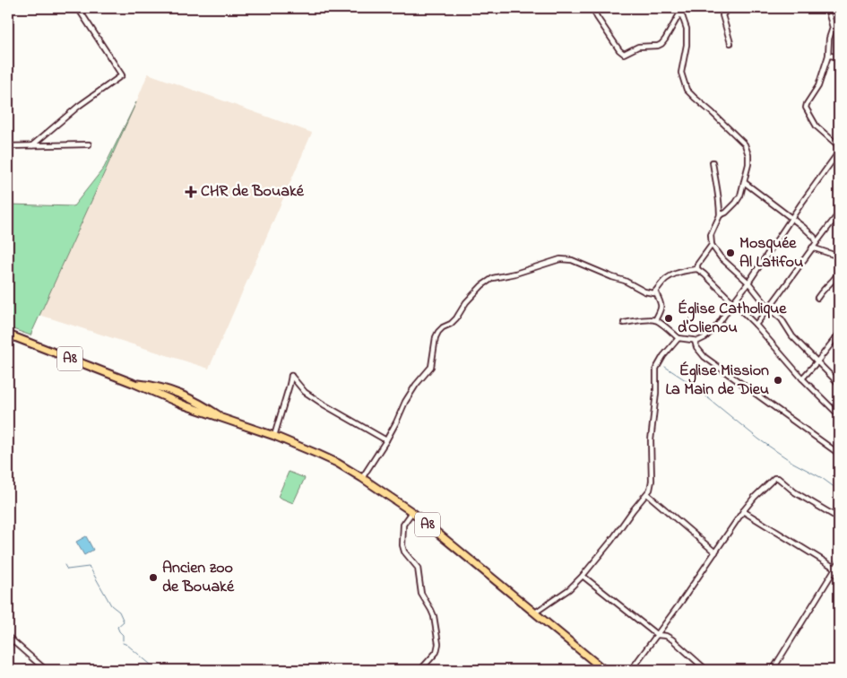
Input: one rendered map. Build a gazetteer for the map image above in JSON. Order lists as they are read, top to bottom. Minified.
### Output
{"streets":{"main road":["A8"]},"places":{"health":["CHR de Bouaké"],"other":["Mosquée Al Latifou","Église Catholique d'Olienou","Église Mission La Main de Dieu","Ancien zoo de Bouaké"]}}
